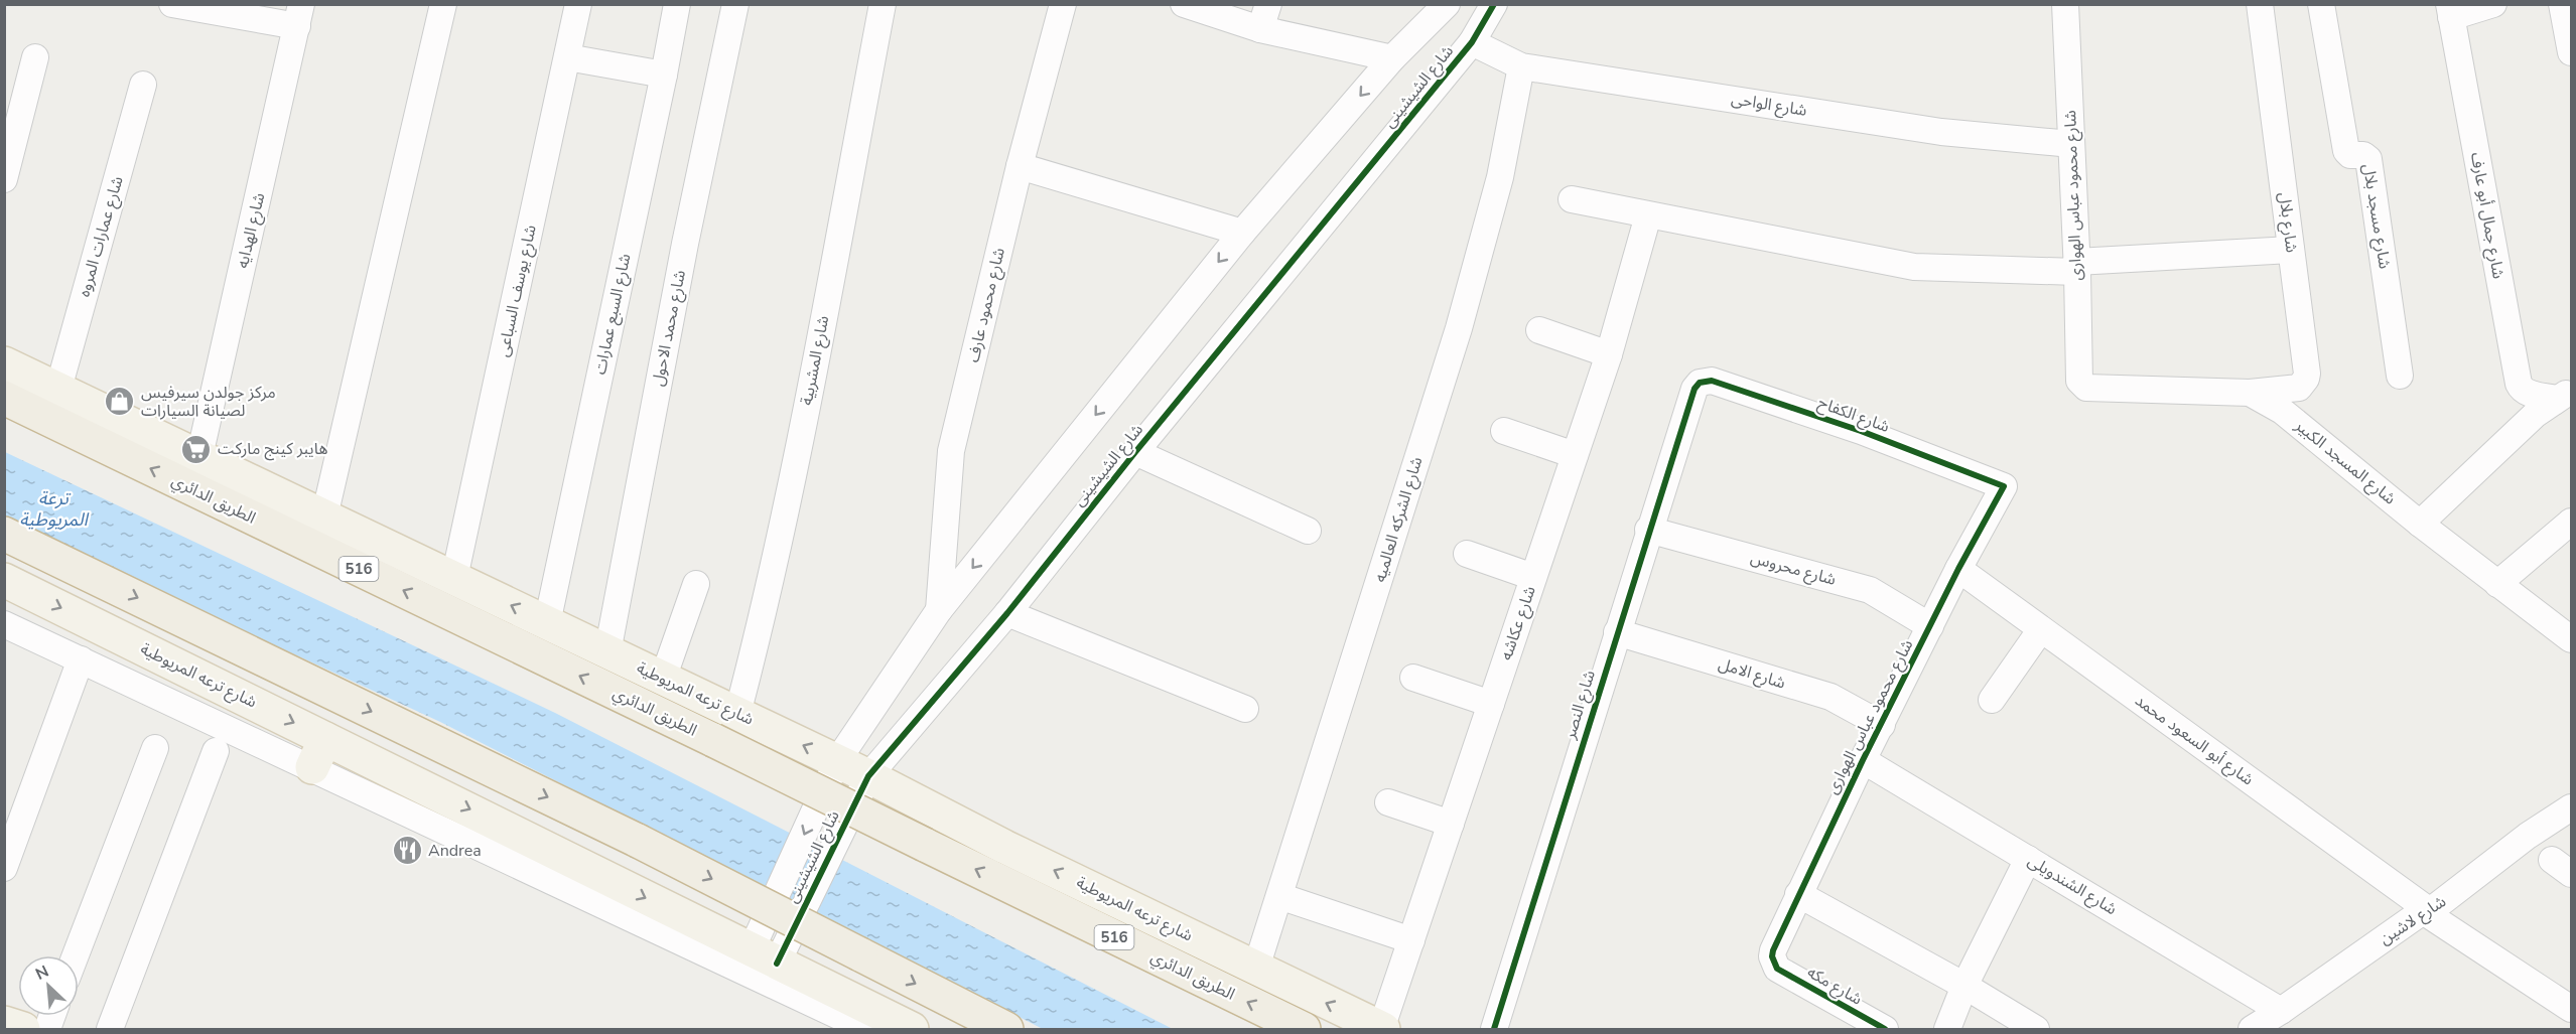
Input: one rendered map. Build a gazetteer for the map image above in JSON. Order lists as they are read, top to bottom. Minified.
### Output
{"streets":{"highway":["الطريق الدائري","516"],"main road":["شارع ترعه المريوطية"],"street":["شارع الشيشينى","شارع الواحى","شارع محمود عباس الهوارى","شارع جمال أبو عارف","شارع مسجد بلال","شارع بلال","شارع الهدايه","شارع عمارات المروه","شارع يوسف السباعى","شارع محمود عارف","شارع السبع عمارات","شارع محمد الاحول","شارع المشربية","شارع الكفاح","شارع المسجد الكبير","شارع الشركه العالميه","شارع محروس","شارع عكاشه","شارع الامل","شارع النصر","شارع أبو السعود محمد","شارع الشندويلى","شارع لاشين","شارع مكه"]},"crossings":[["شارع الشيشينى","شارع الواحى"],["شارع الشيشينى","شارع محمود عارف"],["شارع الشيشينى","شارع ترعه المريوطية"],["شارع الواحى","شارع محمود عباس الهوارى"],["شارع الواحى","شارع الشركه العالميه"],["شارع محمود عباس الهوارى","شارع الكفاح"],["شارع محمود عباس الهوارى","شارع المسجد الكبير"],["شارع محمود عباس الهوارى","شارع محروس"],["شارع محمود عباس الهوارى","شارع الامل"],["شارع محمود عباس الهوارى","شارع أبو السعود محمد"],["شارع محمود عباس الهوارى","شارع الشندويلى"],["شارع محمود عباس الهوارى","شارع مكه"],["شارع بلال","شارع المسجد الكبير"],["شارع الهدايه","شارع ترعه المريوطية"],["شارع عمارات المروه","شارع ترعه المريوطية"],["شارع يوسف السباعى","شارع ترعه المريوطية"],["شارع السبع عمارات","شارع ترعه المريوطية"],["شارع محمد الاحول","شارع ترعه المريوطية"],["شارع المشربية","شارع ترعه المريوطية"],["شارع الكفاح","شارع النصر"],["شارع الشركه العالميه","شارع ترعه المريوطية"],["شارع محروس","شارع النصر"],["شارع عكاشه","شارع ترعه المريوطية"],["شارع الامل","شارع النصر"],["شارع أبو السعود محمد","شارع لاشين"],["شارع الشندويلى","شارع لاشين"]],"water":["ترعة المريوطية"],"places":{"shop":["مركز جولدن سيرفيس لصيانة السيارات"],"supermarket":["هايبر كينج ماركت"],"restaurant":["Andrea"]},"north":"top left"}
